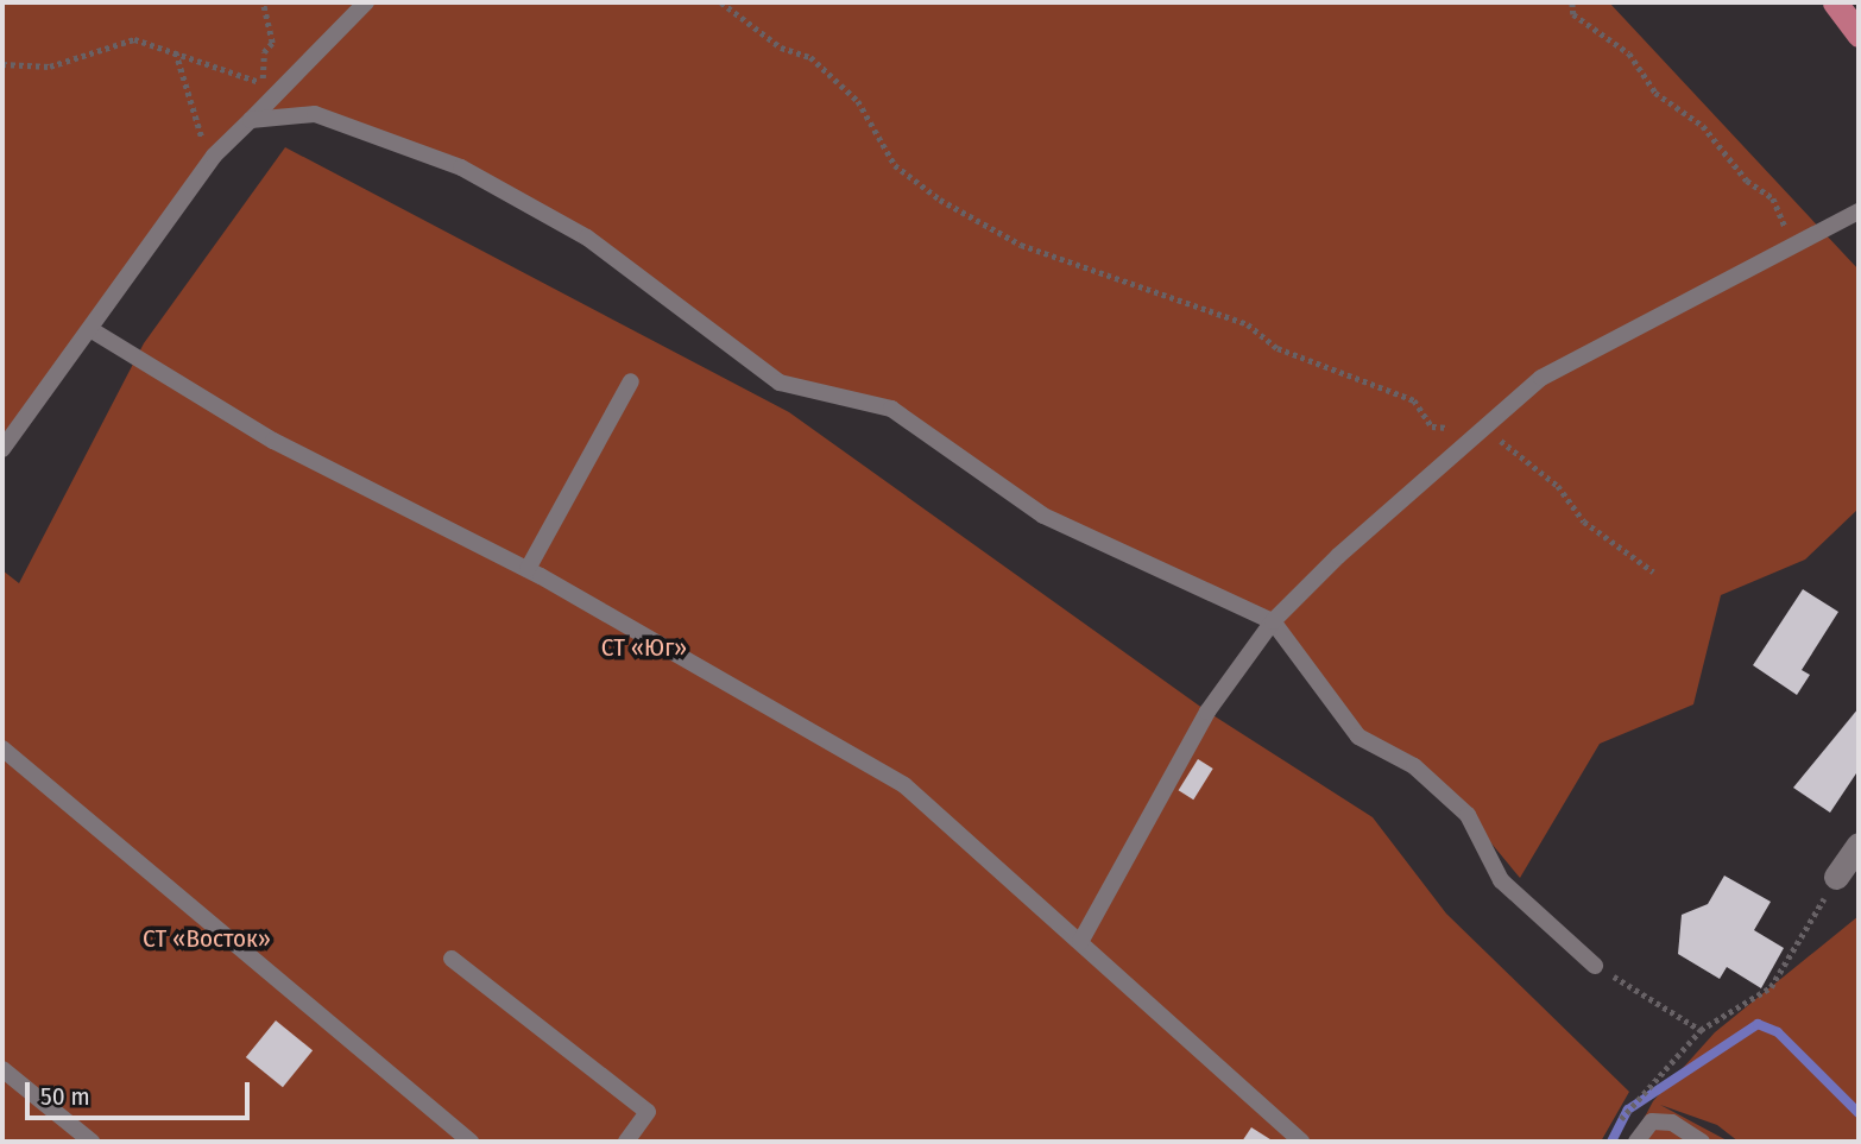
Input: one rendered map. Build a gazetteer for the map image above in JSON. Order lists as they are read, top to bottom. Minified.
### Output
{"parks":["СТ «Юг»","СТ «Восток»"],"scale_bar":"50 m"}
